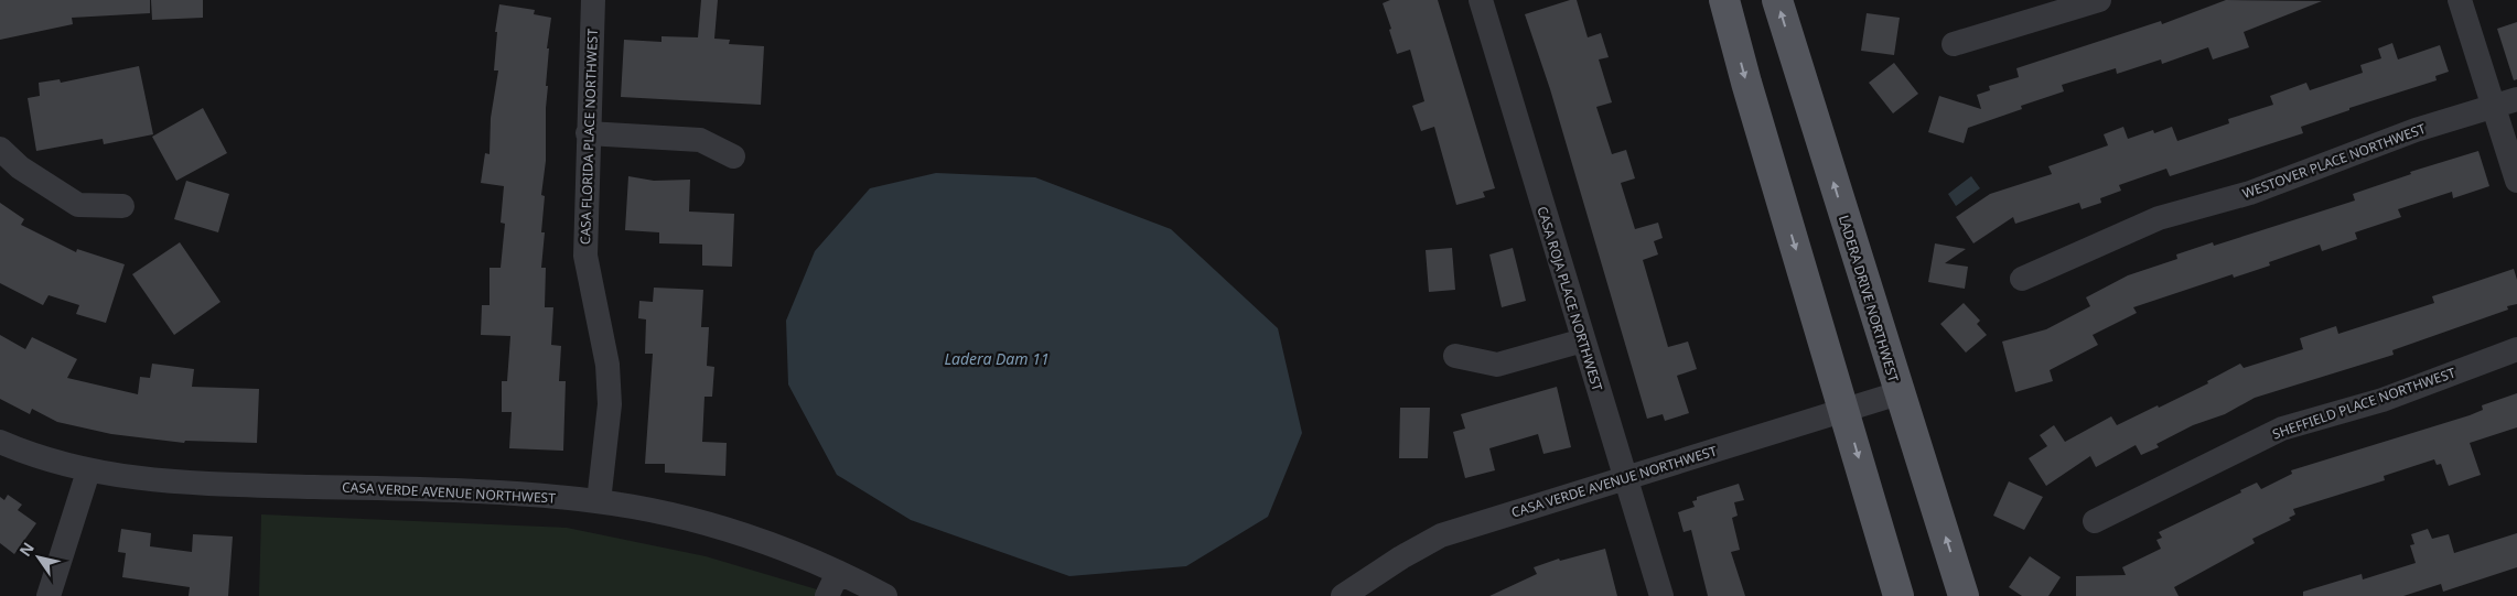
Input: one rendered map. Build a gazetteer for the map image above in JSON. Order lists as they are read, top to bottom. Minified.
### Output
{"streets":{"main road":["LADERA DRIVE NORTHWEST"],"street":["CASA FLORIDA PLACE NORTHWEST","WESTOVER PLACE NORTHWEST","CASA ROJA PLACE NORTHWEST","SHEFFIELD PLACE NORTHWEST","CASA VERDE AVENUE NORTHWEST"]},"crossings":[["CASA FLORIDA PLACE NORTHWEST","CASA VERDE AVENUE NORTHWEST"],["CASA ROJA PLACE NORTHWEST","CASA VERDE AVENUE NORTHWEST"],["LADERA DRIVE NORTHWEST","CASA VERDE AVENUE NORTHWEST"]],"water":["Ladera Dam 11"],"north":"top left"}
